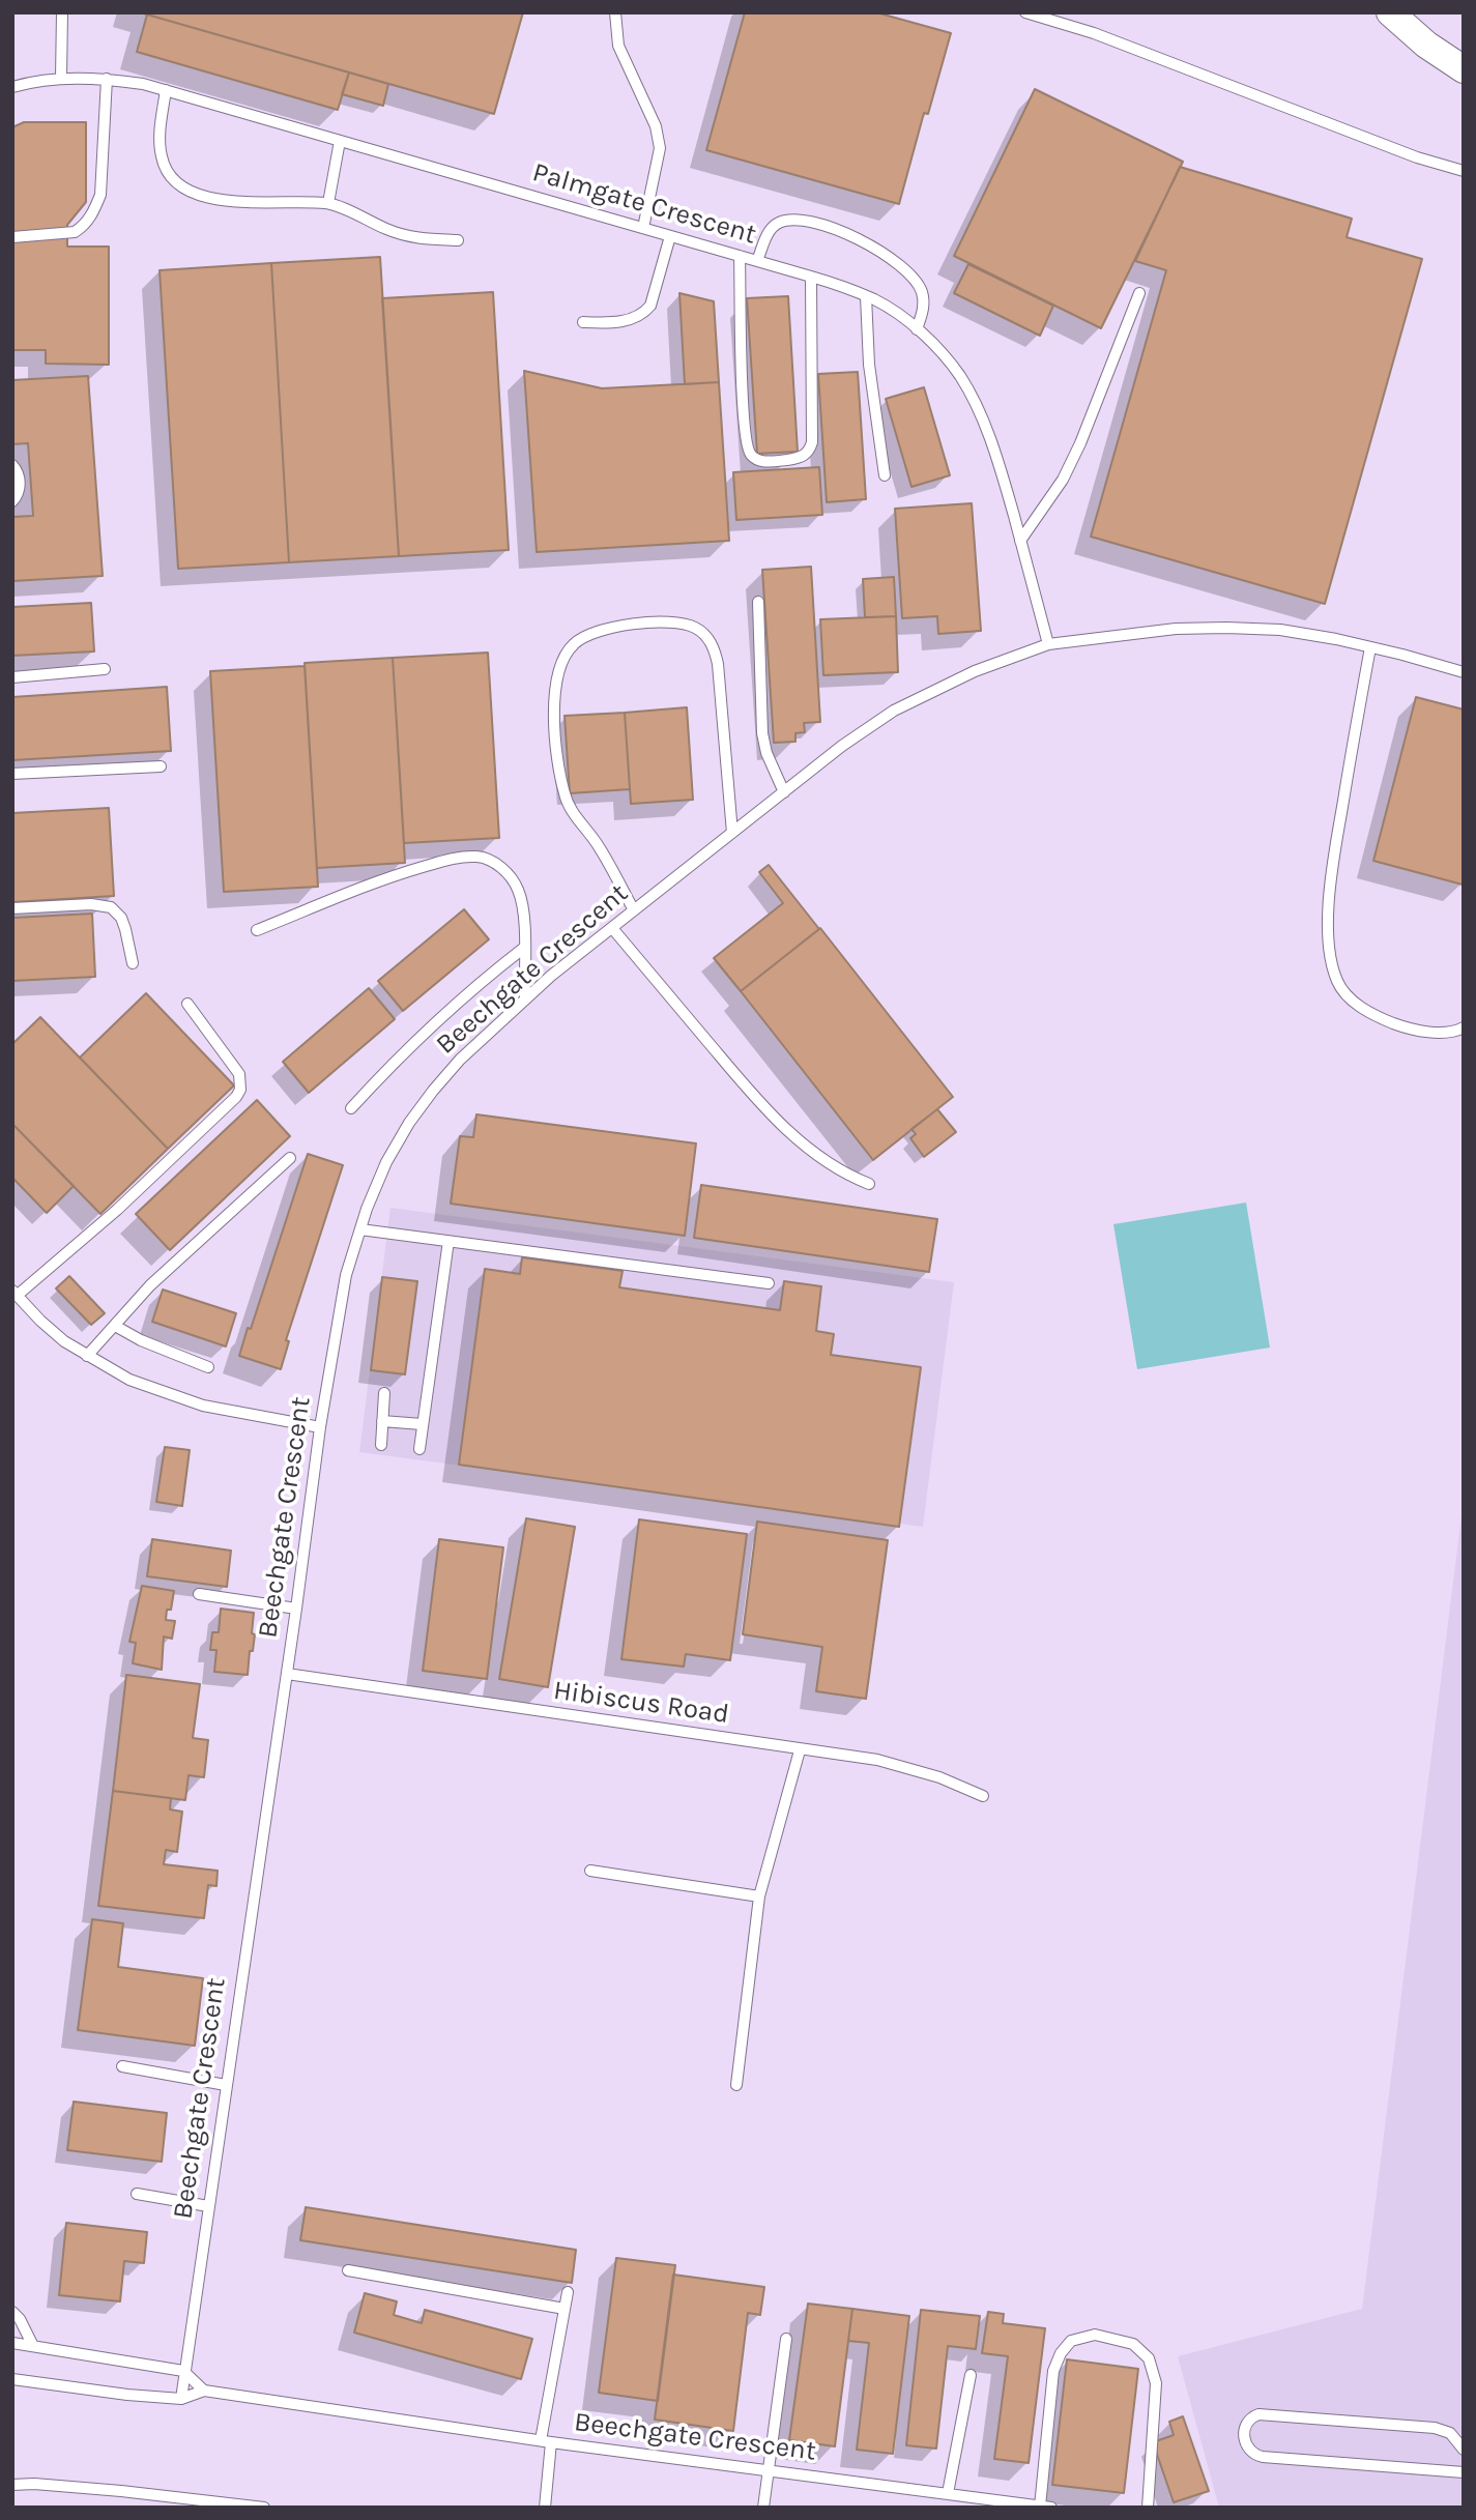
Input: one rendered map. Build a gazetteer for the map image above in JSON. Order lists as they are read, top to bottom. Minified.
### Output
{"streets":{"lane":["Palmgate Crescent","Beechgate Crescent","Hibiscus Road"]},"crossings":[["Palmgate Crescent","Beechgate Crescent"],["Beechgate Crescent","Hibiscus Road"]]}
